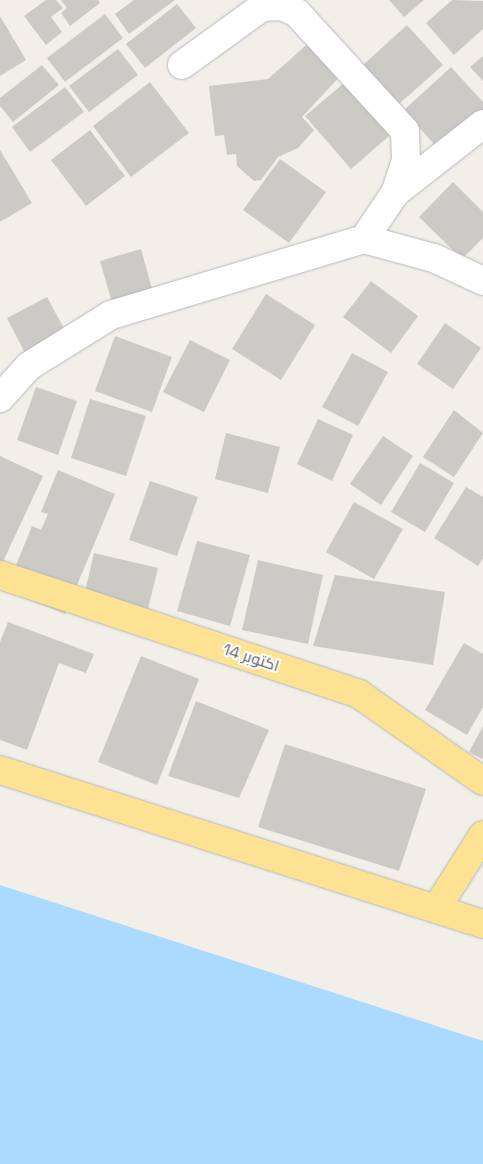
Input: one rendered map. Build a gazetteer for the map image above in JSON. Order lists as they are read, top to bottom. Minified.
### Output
{"streets":{"highway":["14 اكتوبر"]}}
